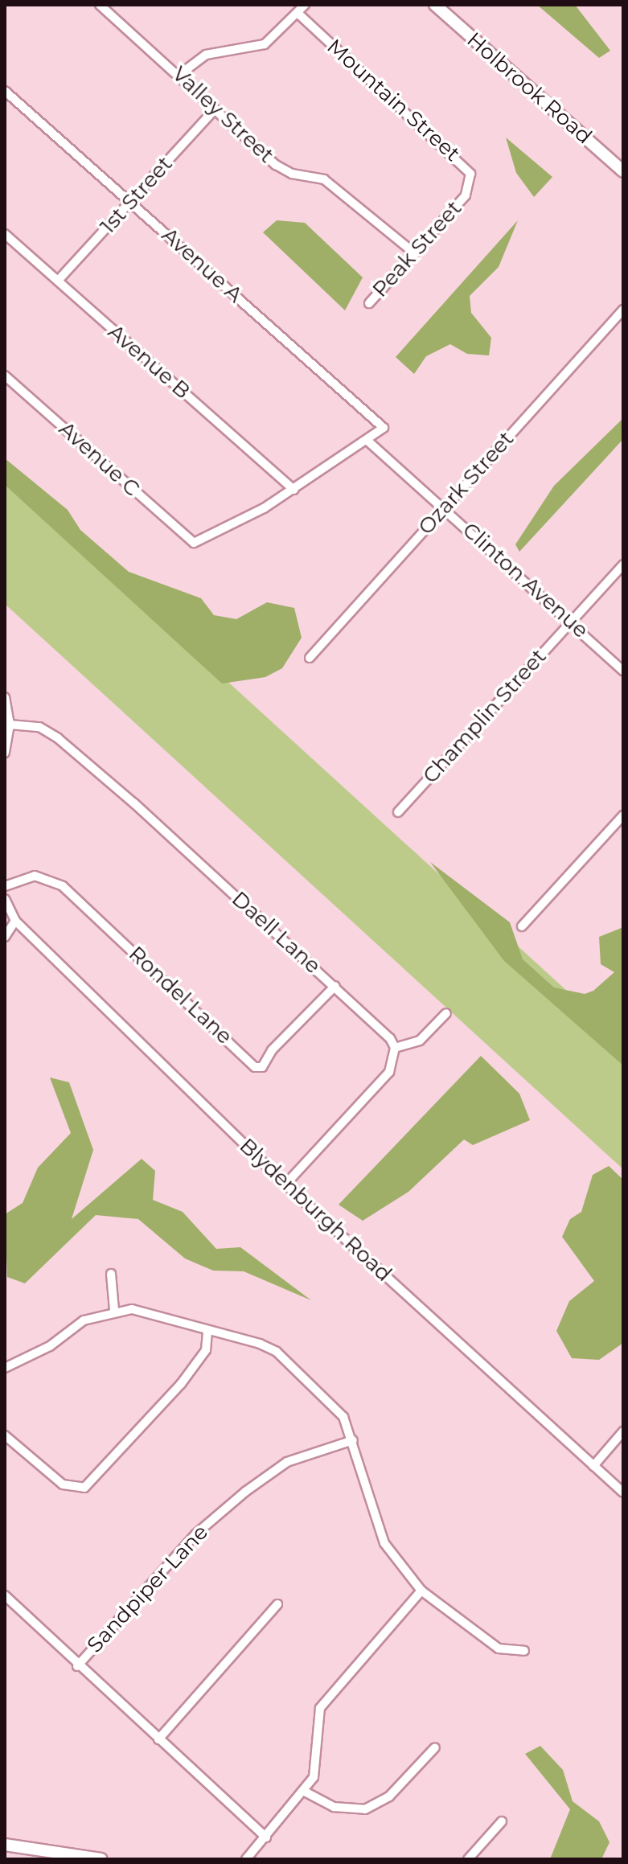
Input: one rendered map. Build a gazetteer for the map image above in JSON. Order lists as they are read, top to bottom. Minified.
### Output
{"streets":{"street":["Holbrook Road","Mountain Street","Valley Street","1st Street","Peak Street","Avenue A","Avenue B","Avenue C","Ozark Street","Clinton Avenue","Champlin Street","Daell Lane","Rondel Lane","Blydenburgh Road","Sandpiper Lane"]},"crossings":[["Mountain Street","Peak Street"],["Valley Street","1st Street"],["Valley Street","Peak Street"],["1st Street","Avenue A"],["1st Street","Avenue B"],["Avenue A","Clinton Avenue"],["Avenue B","Avenue C"],["Ozark Street","Clinton Avenue"],["Clinton Avenue","Champlin Street"],["Daell Lane","Rondel Lane"]]}
